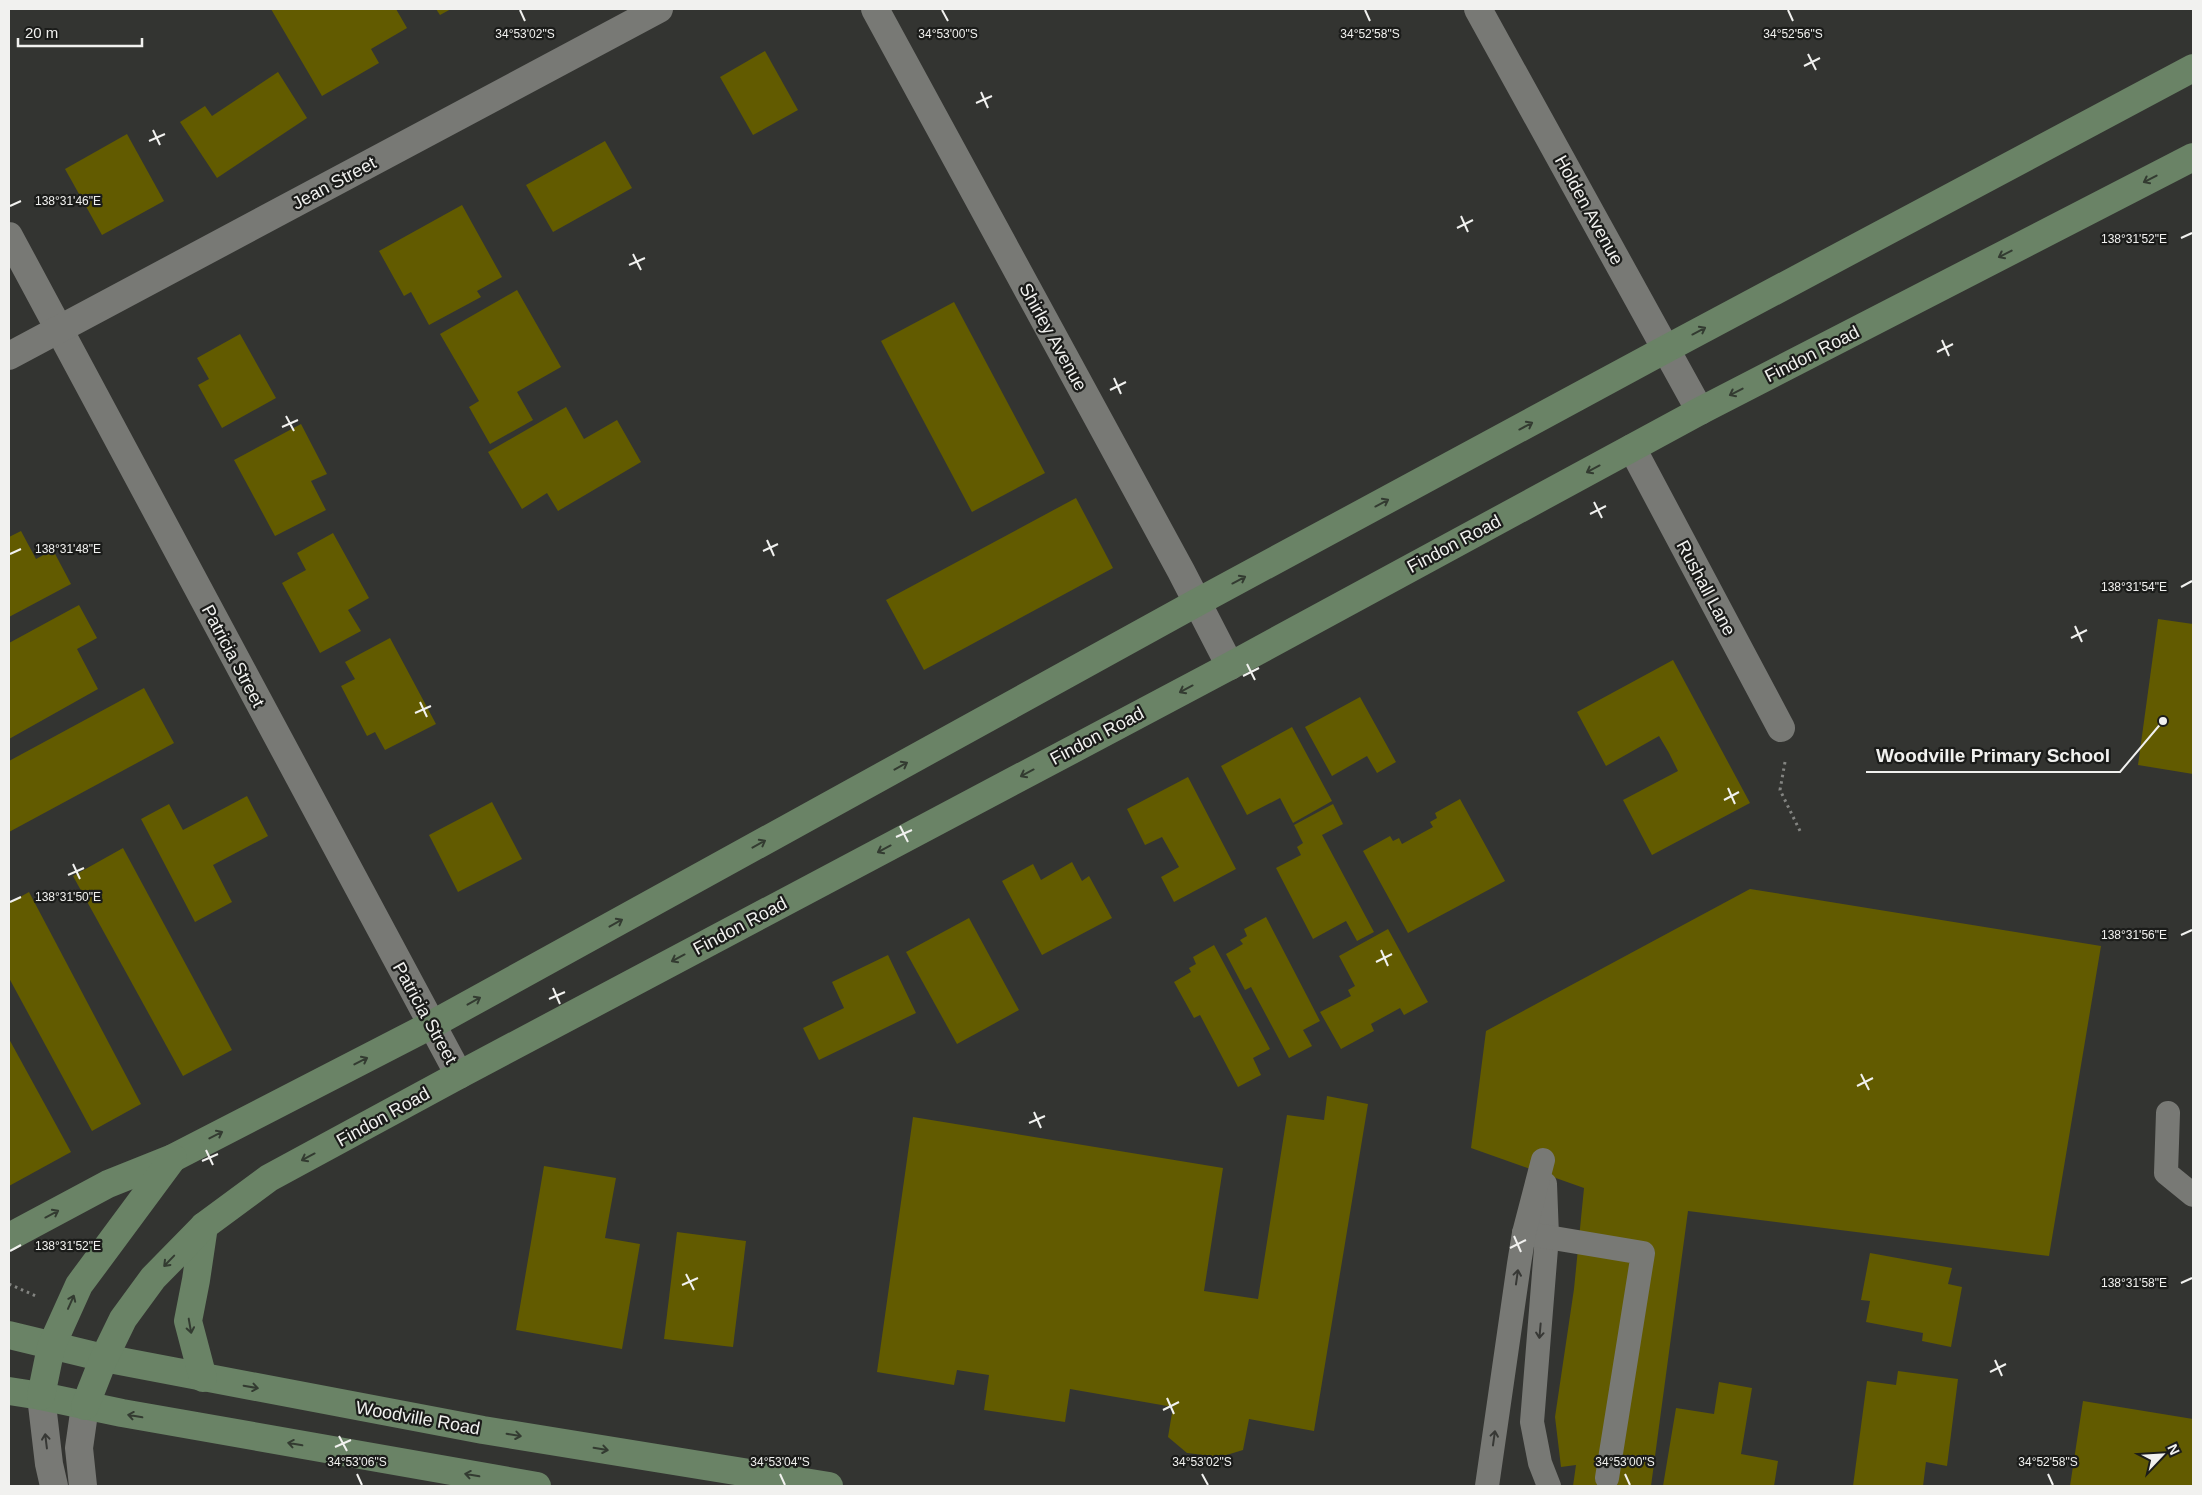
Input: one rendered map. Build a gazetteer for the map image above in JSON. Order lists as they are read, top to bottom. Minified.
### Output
{"streets":{"main road":["Findon Road","Woodville Road"],"street":["Jean Street","Holden Avenue","Shirley Avenue","Rushall Lane","Patricia Street"]},"crossings":[["Jean Street","Patricia Street"],["Holden Avenue","Findon Road"],["Shirley Avenue","Findon Road"],["Findon Road","Rushall Lane"],["Findon Road","Patricia Street"],["Findon Road","Woodville Road"]],"places":["Woodville Primary School"],"scale_bar":"20 m","north":"top right","coordinates":["34°53'02\"S","34°53'00\"S","34°52'58\"S","34°52'56\"S","138°31'46\"E","138°31'52\"E","138°31'48\"E","138°31'54\"E","138°31'50\"E","138°31'56\"E","138°31'58\"E","34°53'06\"S","34°53'04\"S"]}
